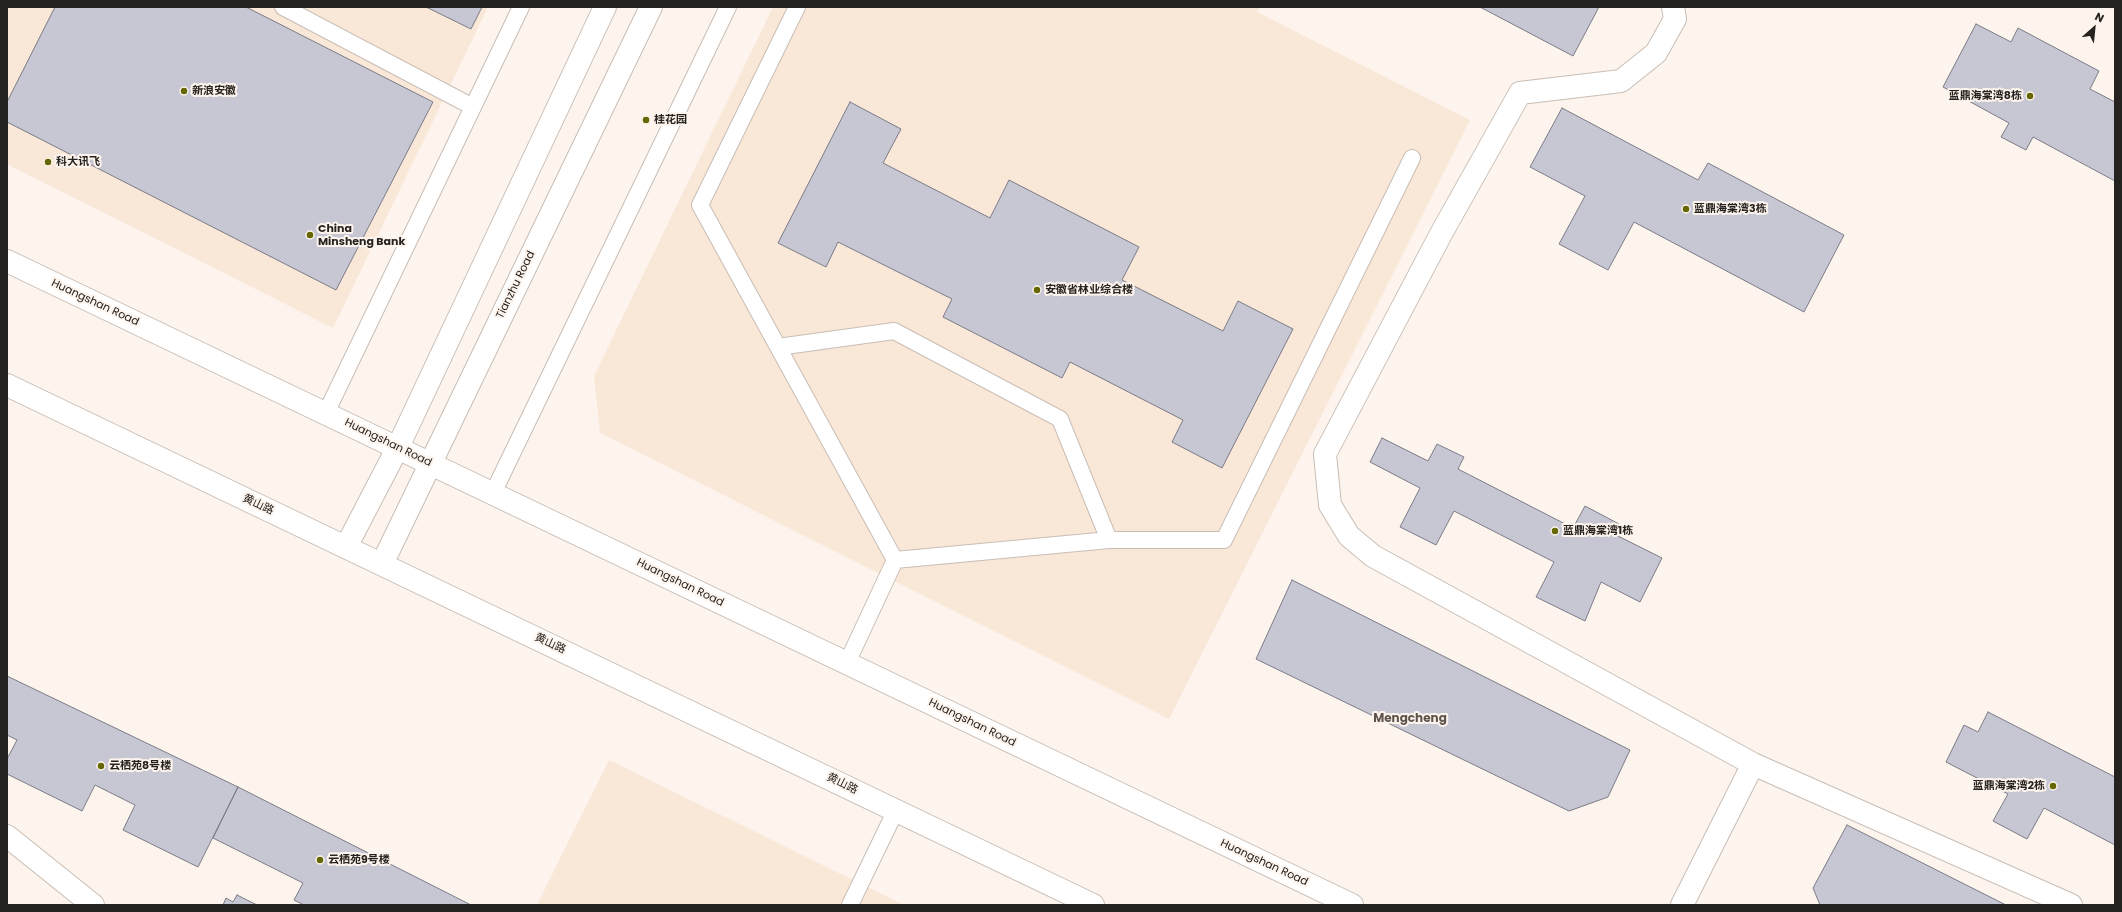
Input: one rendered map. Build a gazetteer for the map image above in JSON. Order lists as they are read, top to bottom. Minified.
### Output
{"streets":{"street":["Tianzhu Road","Huangshan Road","黄山路"]},"crossings":[["Tianzhu Road","Huangshan Road"],["Tianzhu Road","黄山路"]],"districts":["Mengcheng"],"places":["新浪安徽","蓝鼎海棠湾8栋","桂花园","科大讯飞","蓝鼎海棠湾3栋","China Minsheng Bank","安徽省林业综合楼","蓝鼎海棠湾1栋","云栖苑8号楼","蓝鼎海棠湾2栋","云栖苑9号楼"],"north":"top right"}
